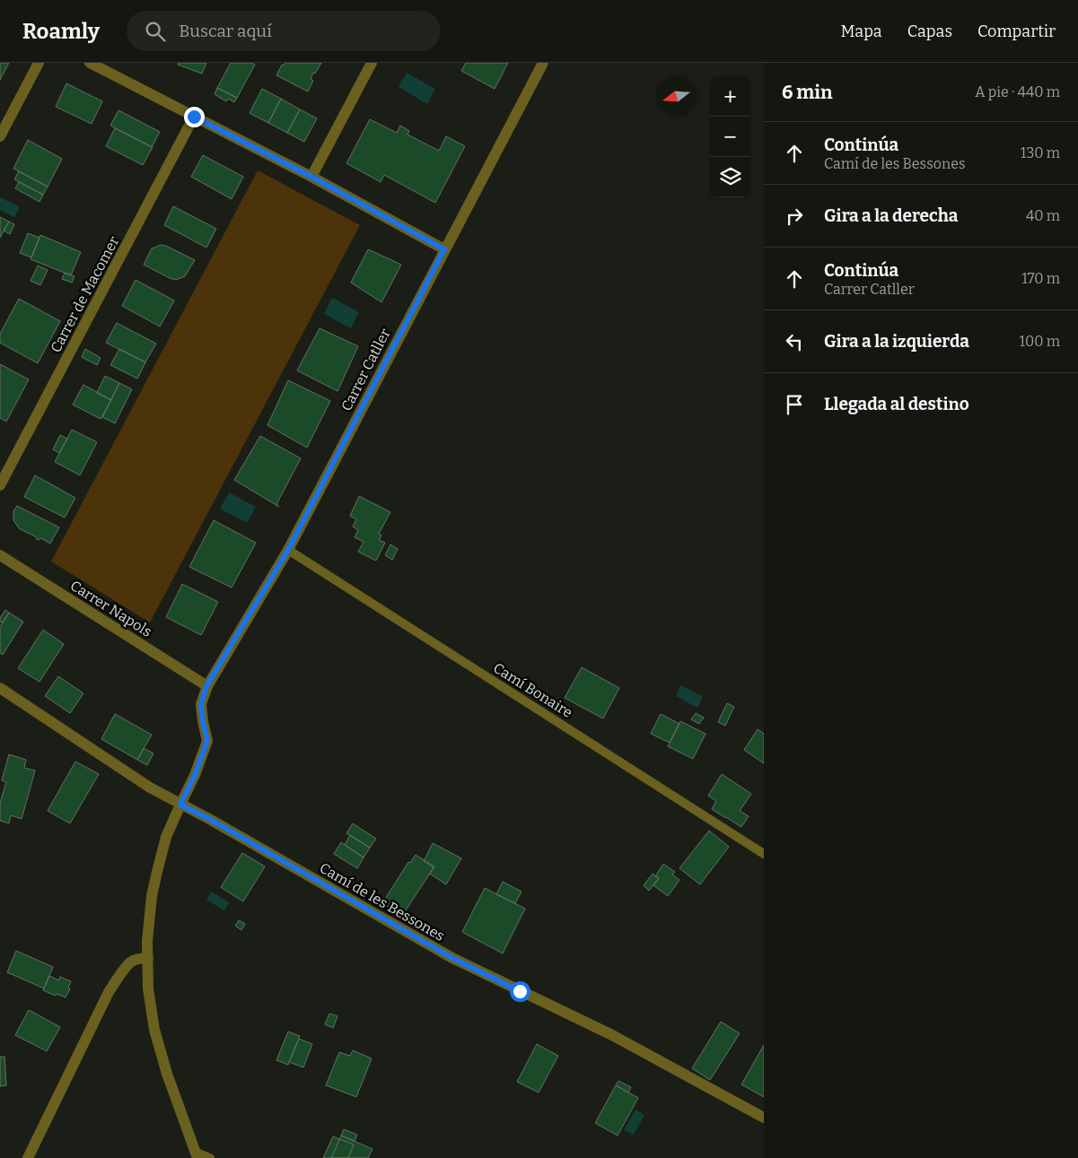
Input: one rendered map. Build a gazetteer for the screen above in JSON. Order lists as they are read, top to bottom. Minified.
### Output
{"streets":{"street":["Carrer de Macomer","Carrer Catller","Carrer Napols","Camí de les Bessones"],"lane":["Camí Bonaire"]},"crossings":[["Carrer Catller","Carrer Napols"],["Carrer Catller","Camí Bonaire"],["Carrer Catller","Camí de les Bessones"]],"north":"left","page":{"header":"Roamly","search":"Buscar aquí","nav":["Mapa","Capas","Compartir"],"heading":["6 min","A pie · 440 m"],"map_buttons":["+","−"],"list":[["Continúa","Camí de les Bessones","130 m"],["Gira a la derecha","40 m"],["Continúa","Carrer Catller","170 m"],["Gira a la izquierda","100 m"],"Llegada al destino"]}}
